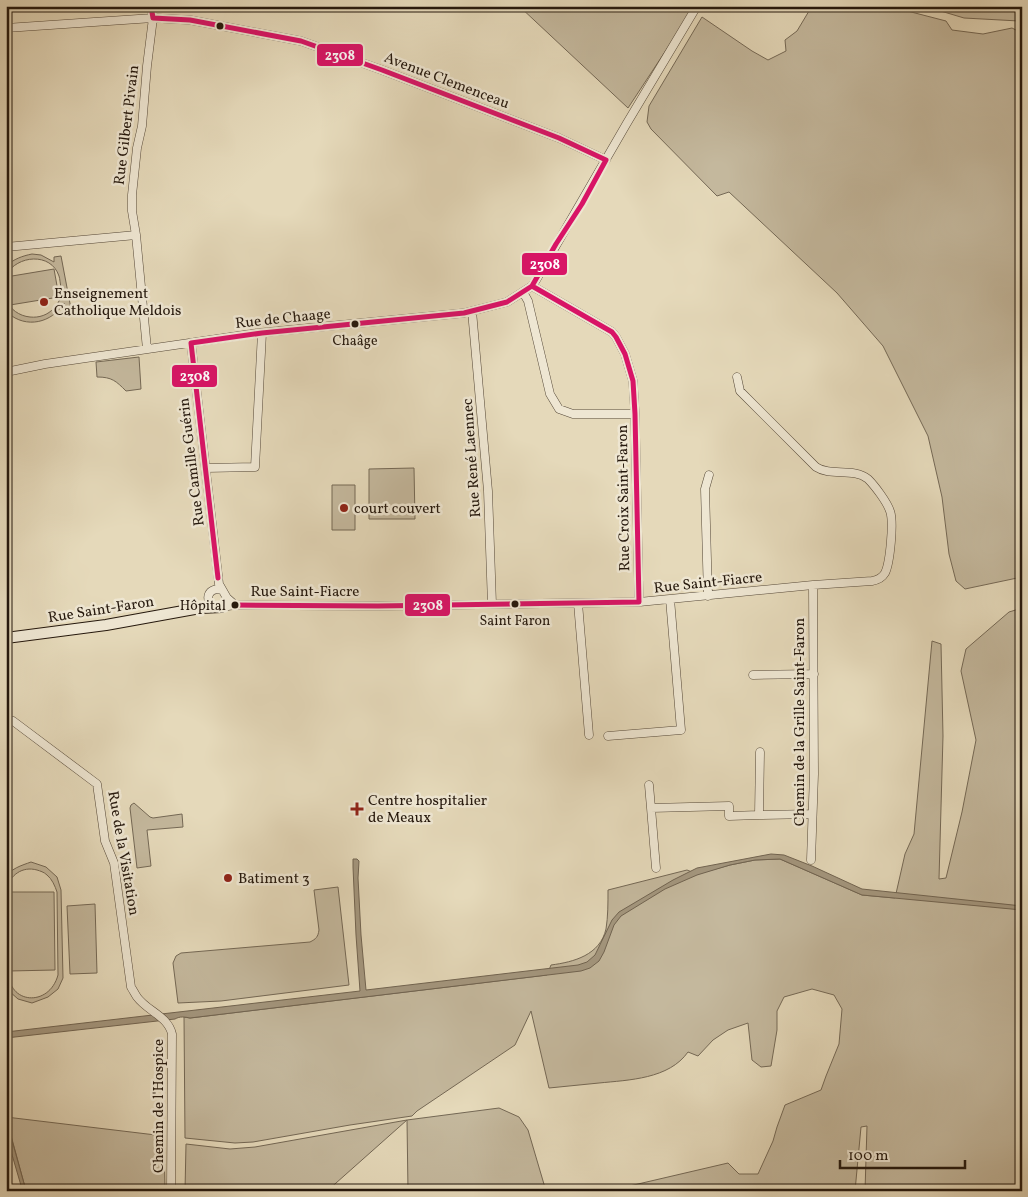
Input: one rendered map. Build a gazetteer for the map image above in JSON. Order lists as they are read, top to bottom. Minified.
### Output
{"streets":{"street":["Avenue Clemenceau","Rue Gilbert Pivain","Rue de Chaage","Rue René Laennec","Rue Camille Guérin","Rue Croix Saint-Faron","Rue Saint-Fiacre","Rue Saint-Faron","Chemin de la Grille Saint-Faron","Rue de la Visitation","Chemin de l'Hospice"]},"crossings":[["Avenue Clemenceau","Rue Gilbert Pivain"],["Avenue Clemenceau","Rue de Chaage"],["Rue Gilbert Pivain","Rue de Chaage"],["Rue de Chaage","Rue René Laennec"],["Rue de Chaage","Rue Camille Guérin"],["Rue de Chaage","Rue Croix Saint-Faron"],["Rue René Laennec","Rue Saint-Fiacre"],["Rue Camille Guérin","Rue Saint-Fiacre"],["Rue Camille Guérin","Rue Saint-Faron"],["Rue Croix Saint-Faron","Rue Saint-Fiacre"],["Rue Saint-Fiacre","Rue Saint-Faron"],["Rue Saint-Fiacre","Chemin de la Grille Saint-Faron"],["Rue de la Visitation","Chemin de l'Hospice"]],"places":{"other":["Enseignement Catholique Meldois","Chaâge","court couvert","Saint Faron","Hôpital","Batiment 3"],"health":["Centre hospitalier de Meaux"]},"lines":["transit line 2308"],"scale_bar":"100 m"}
